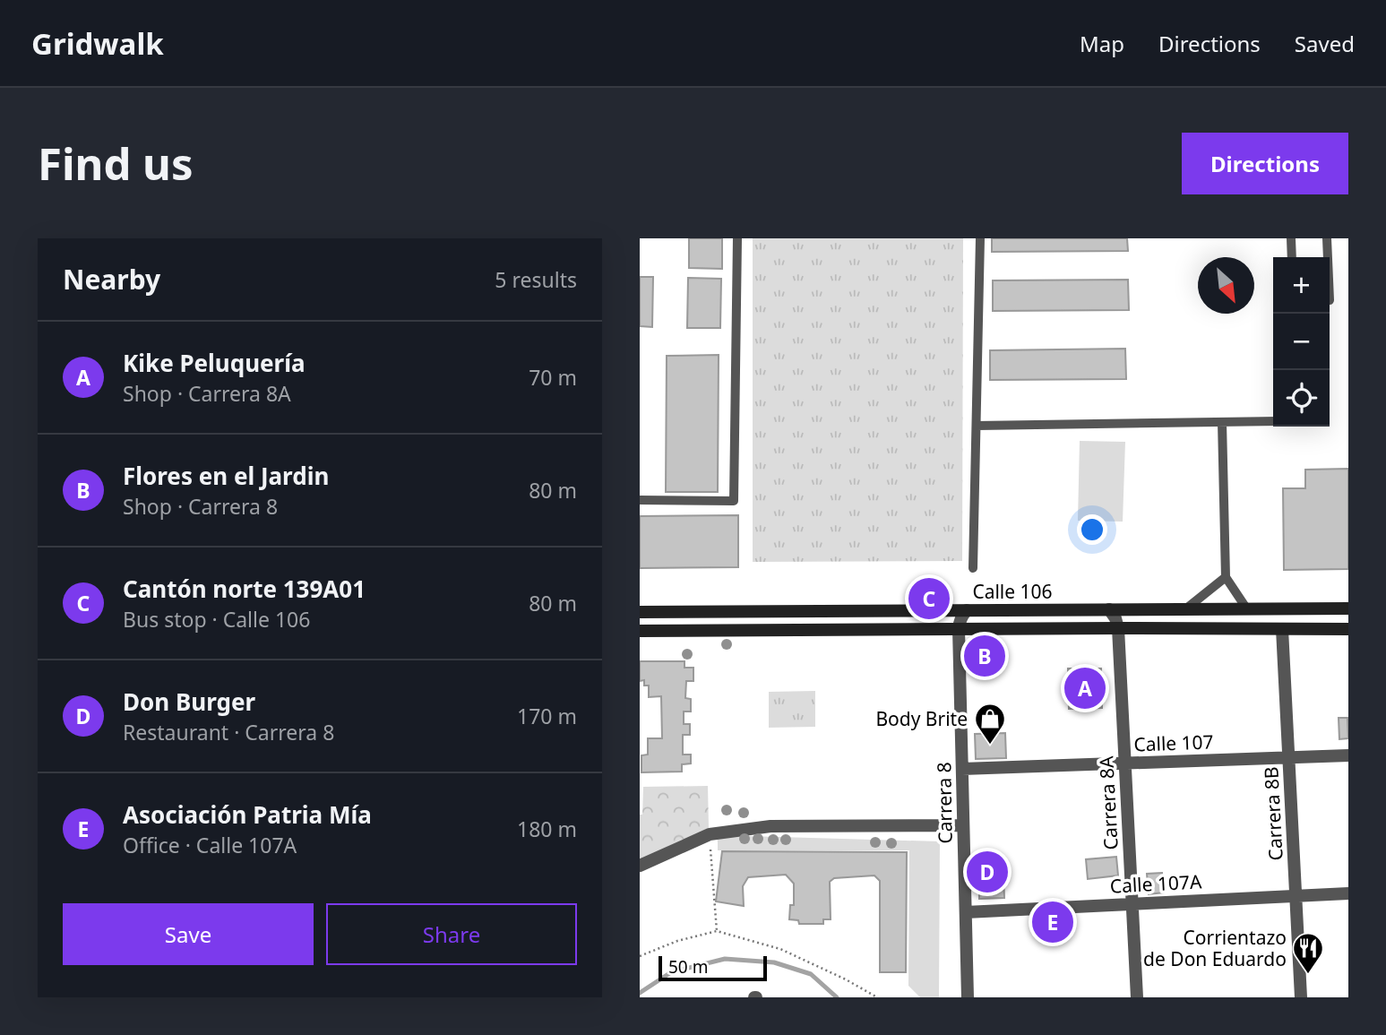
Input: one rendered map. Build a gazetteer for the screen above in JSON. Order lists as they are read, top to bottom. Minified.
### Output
{"streets":{"main road":["Calle 106"],"street":["Calle 107","Carrera 8","Carrera 8A","Carrera 8B","Calle 107A"]},"crossings":[["Calle 106","Carrera 8"],["Calle 106","Carrera 8A"],["Calle 106","Carrera 8B"],["Calle 107","Carrera 8"],["Calle 107","Carrera 8A"],["Calle 107","Carrera 8B"],["Carrera 8","Calle 107A"],["Carrera 8A","Calle 107A"],["Carrera 8B","Calle 107A"]],"places":{"shop":["Body Brite"],"restaurant":["Corrientazo de Don Eduardo"]},"scale_bar":"50 m","north":"bottom right","page":{"header":"Gridwalk","nav":["Map","Directions","Saved"],"buttons":["Directions",["Save","Share"]],"title":"Find us","heading":["Nearby","5 results"],"map_buttons":["+","−"],"list":[{"mark":"A","name":"Kike Peluquería","note":"Shop · Carrera 8A","value":"70 m"},{"mark":"B","name":"Flores en el Jardin","note":"Shop · Carrera 8","value":"80 m"},{"mark":"C","name":"Cantón norte 139A01","note":"Bus stop · Calle 106","value":"80 m"},{"mark":"D","name":"Don Burger","note":"Restaurant · Carrera 8","value":"170 m"},{"mark":"E","name":"Asociación Patria Mía","note":"Office · Calle 107A","value":"180 m"}],"pins":["C","B","A","D","E"],"scale":"50 m"}}
